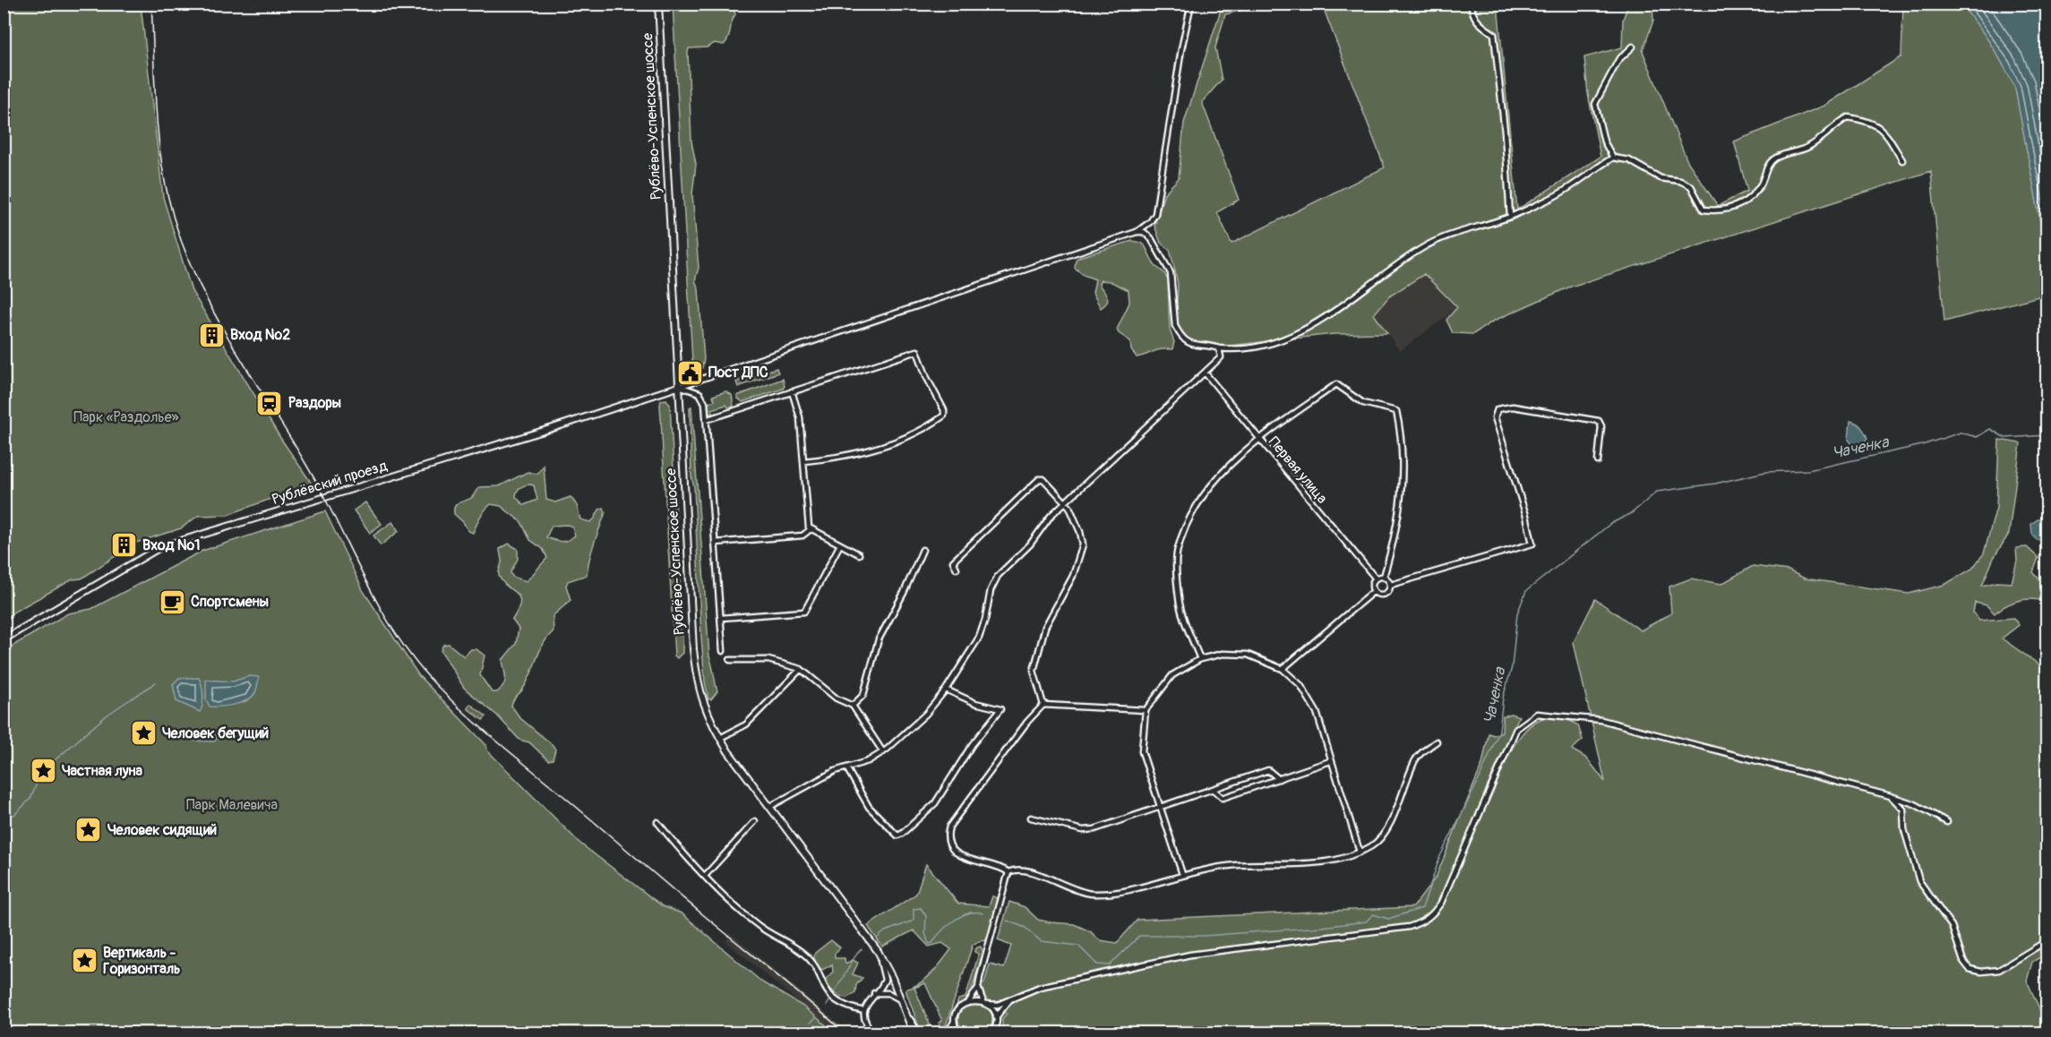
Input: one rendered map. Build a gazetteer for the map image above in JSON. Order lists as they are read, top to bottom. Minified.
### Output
{"streets":{"main road":["Рублёво-Успенское шоссе","Рублёвский проезд"],"street":["Первая улица"]},"crossings":[["Рублёво-Успенское шоссе","Рублёвский проезд"]],"water":["Чаченка"],"parks":["Парк «Раздолье»","Парк Малевича"],"places":{"building":["Вход №2","Вход №1"],"public building":["Пост ДПС"],"station":["Раздоры"],"cafe":["Спортсмены"],"place":["Человек бегущий","Частная луна","Человек сидящий","Вертикаль - Горизонталь"]}}
